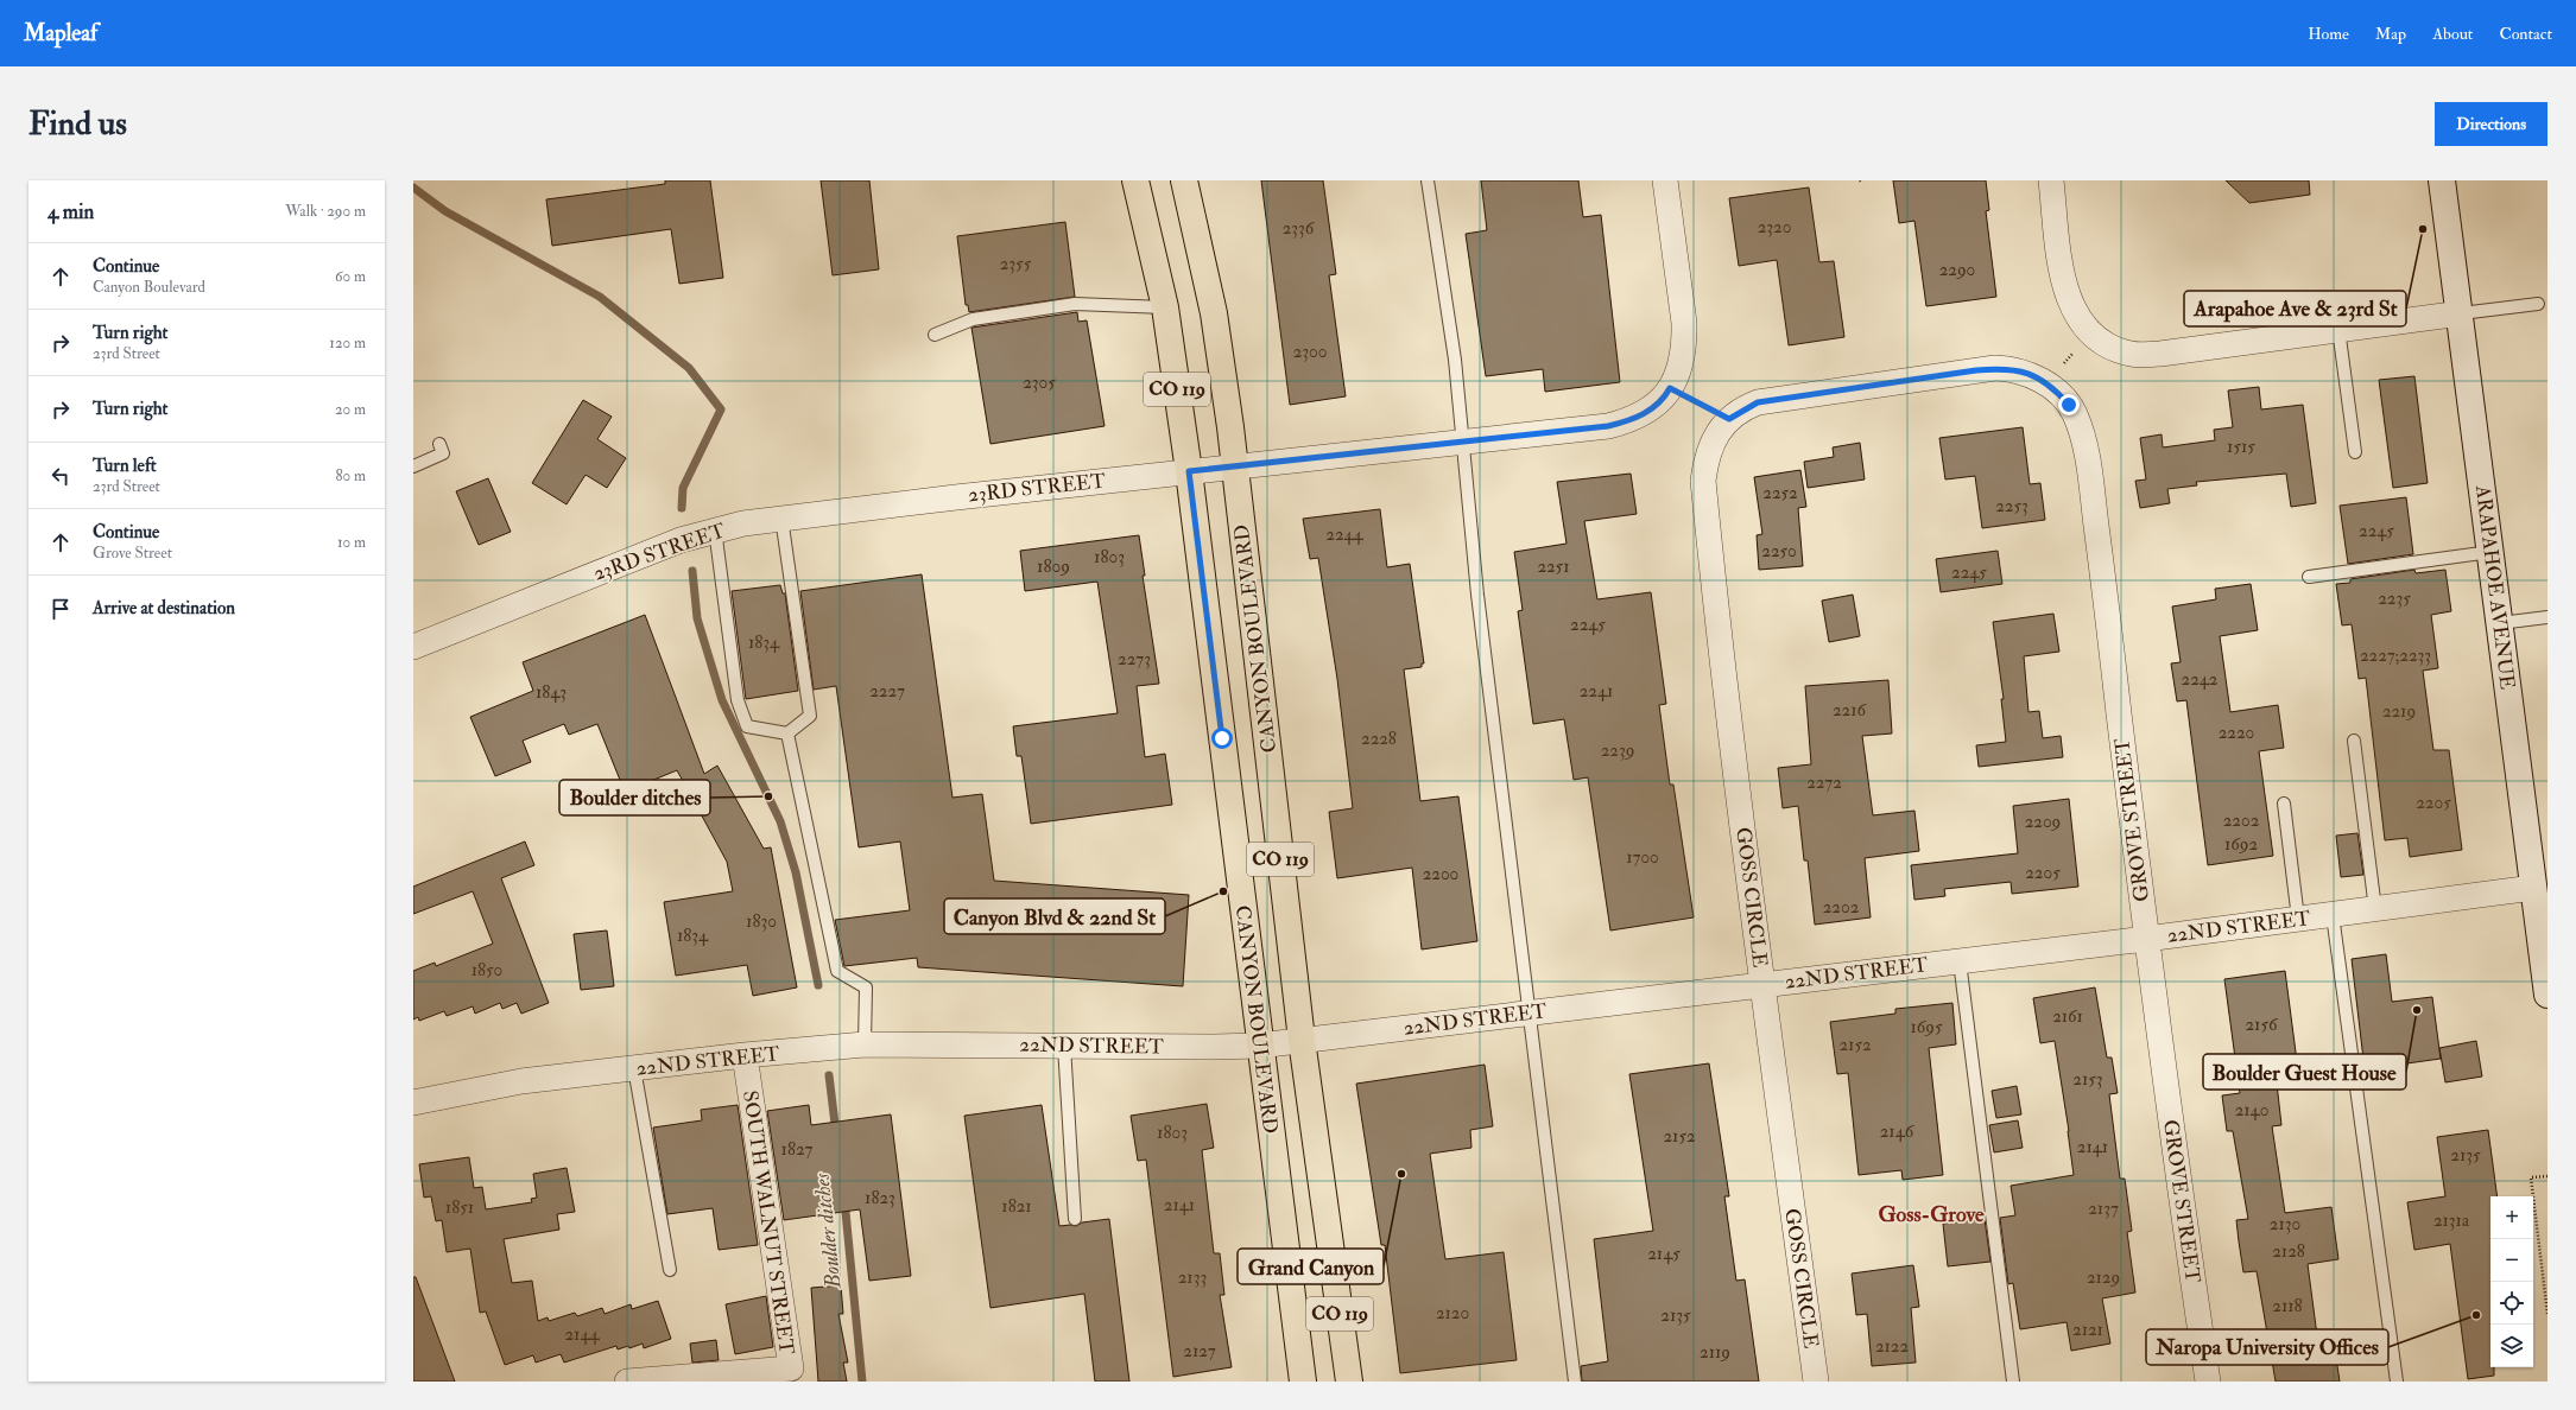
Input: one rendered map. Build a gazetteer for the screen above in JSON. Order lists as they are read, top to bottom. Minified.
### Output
{"streets":{"main road":["CO 119","ARAPAHOE AVENUE","CANYON BOULEVARD"],"street":["23RD STREET","GROVE STREET","GOSS CIRCLE","22ND STREET","SOUTH WALNUT STREET"]},"crossings":[["23RD STREET","CANYON BOULEVARD"],["ARAPAHOE AVENUE","22ND STREET"],["CANYON BOULEVARD","22ND STREET"],["GROVE STREET","22ND STREET"],["GOSS CIRCLE","22ND STREET"],["22ND STREET","SOUTH WALNUT STREET"]],"districts":["Goss-Grove"],"water":["Boulder ditches"],"places":["Arapahoe Ave & 23rd St","Boulder ditches","Canyon Blvd & 22nd St","Boulder Guest House","Grand Canyon","Naropa University Offices"],"house_numbers":["2320","2336","2355","2290","2300","2305","1515","2252","2253","2245","2244","2250","1803","1809","2251","2245","2235","2245","1834","2227;2233","2273","2242","2227","2241","1843","2216","2219","2220","2228","2239","2272","2205","2202","2209","1692","1700","2205","2200","2202","1830","1834","1850","2161","2156","1695","2152","2153","2140","2146","1803","2152","2141","1827","2135","1823","2141","1821","1851","2137","2131a","2130","2128","2145","2133","2129","2118","2120","2135","2121","2144","2122","2127","2119"],"page":{"header":"Mapleaf","nav":["Home","Map","About","Contact"],"buttons":"Directions","title":"Find us","heading":["4 min","Walk · 290 m"],"list":[["Continue","Canyon Boulevard","60 m"],["Turn right","23rd Street","120 m"],["Turn right","20 m"],["Turn left","23rd Street","80 m"],["Continue","Grove Street","10 m"],"Arrive at destination"],"map_buttons":["+","−"]}}
